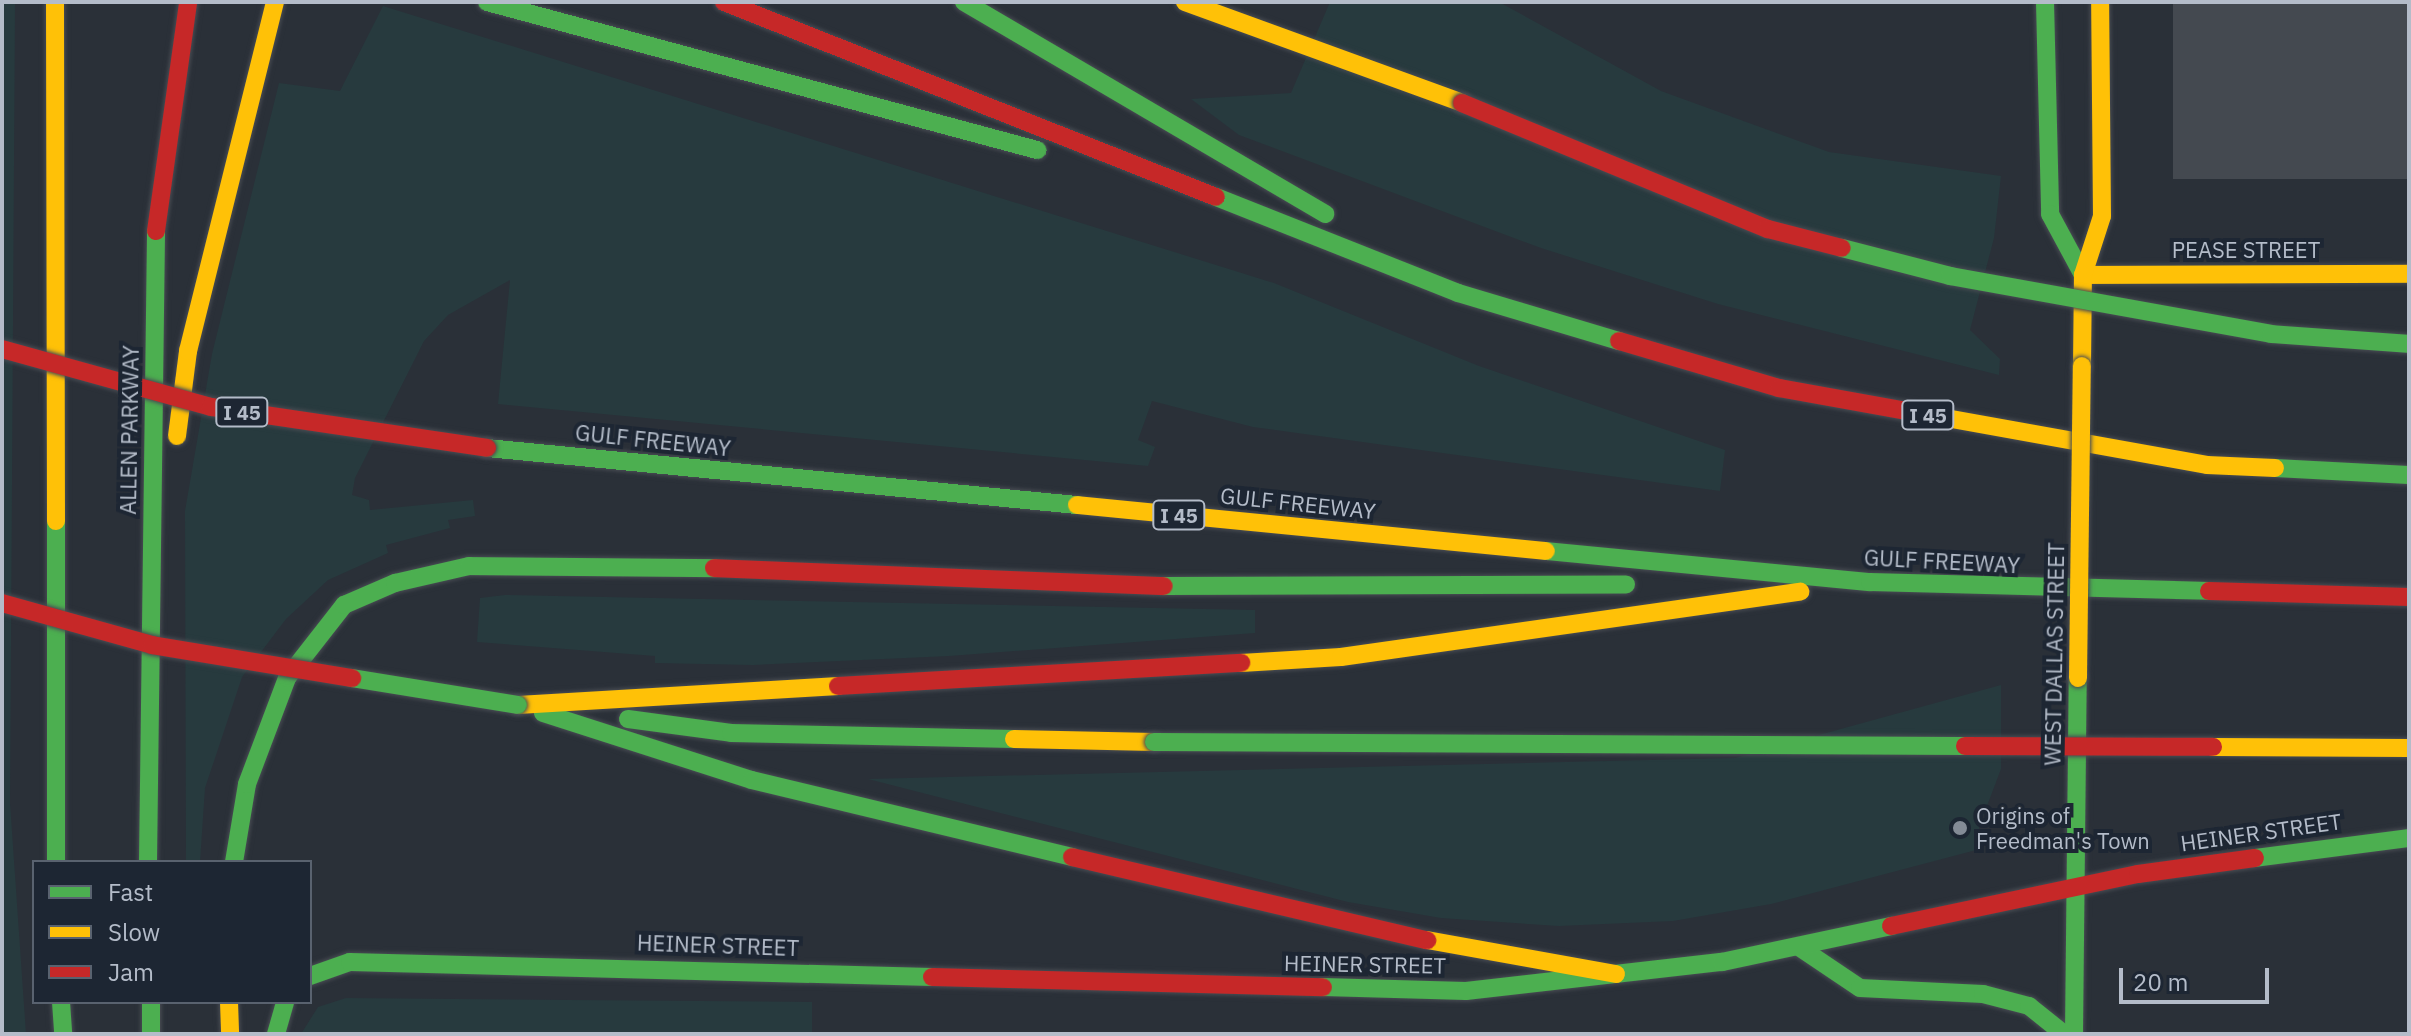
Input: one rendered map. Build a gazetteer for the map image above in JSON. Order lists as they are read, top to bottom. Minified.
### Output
{"streets":{"main road":["PEASE STREET","I 45","ALLEN PARKWAY","GULF FREEWAY","WEST DALLAS STREET","HEINER STREET"]},"crossings":[["PEASE STREET","WEST DALLAS STREET"],["WEST DALLAS STREET","HEINER STREET"]],"places":["Origins of Freedman's Town"],"legend":["Fast","Slow","Jam"],"scale_bar":"20 m"}
